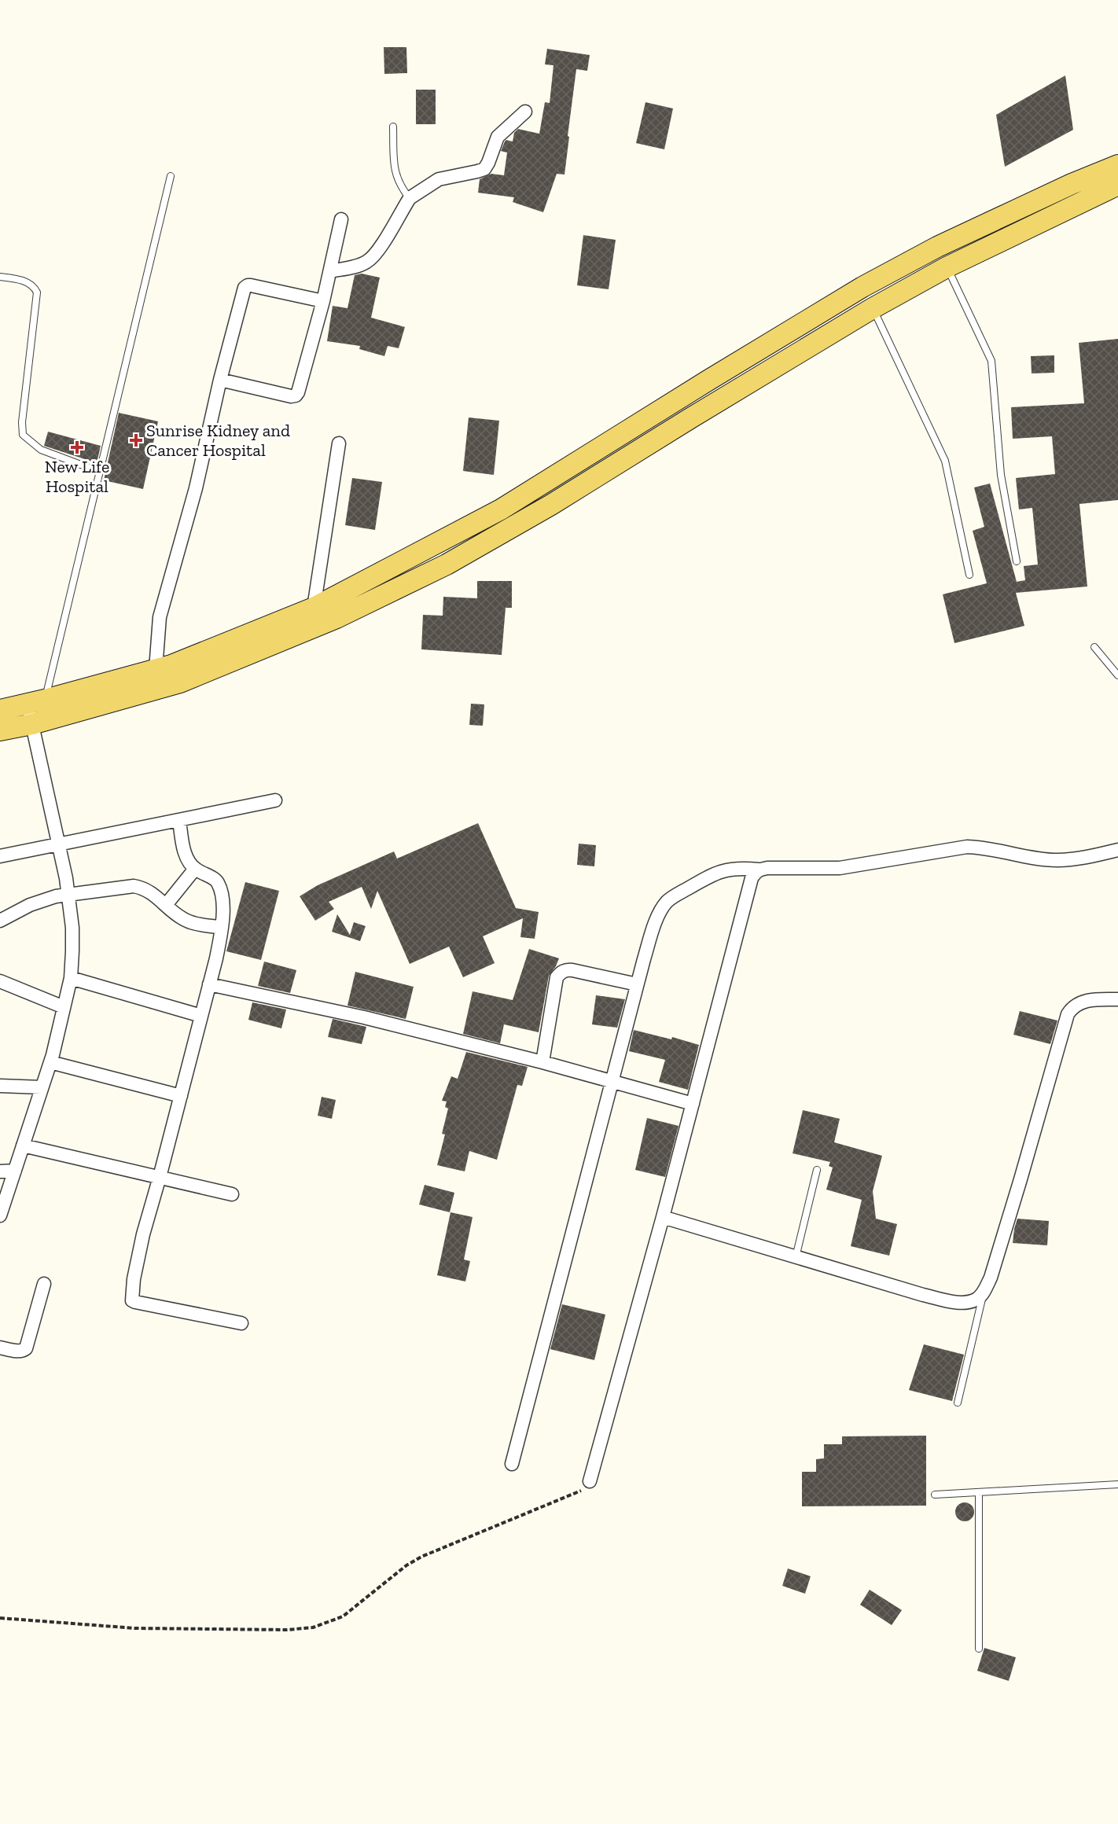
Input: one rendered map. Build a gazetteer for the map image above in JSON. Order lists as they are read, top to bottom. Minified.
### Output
{"places":{"health":["Sunrise Kidney and Cancer Hospital","New Life Hospital"]}}
